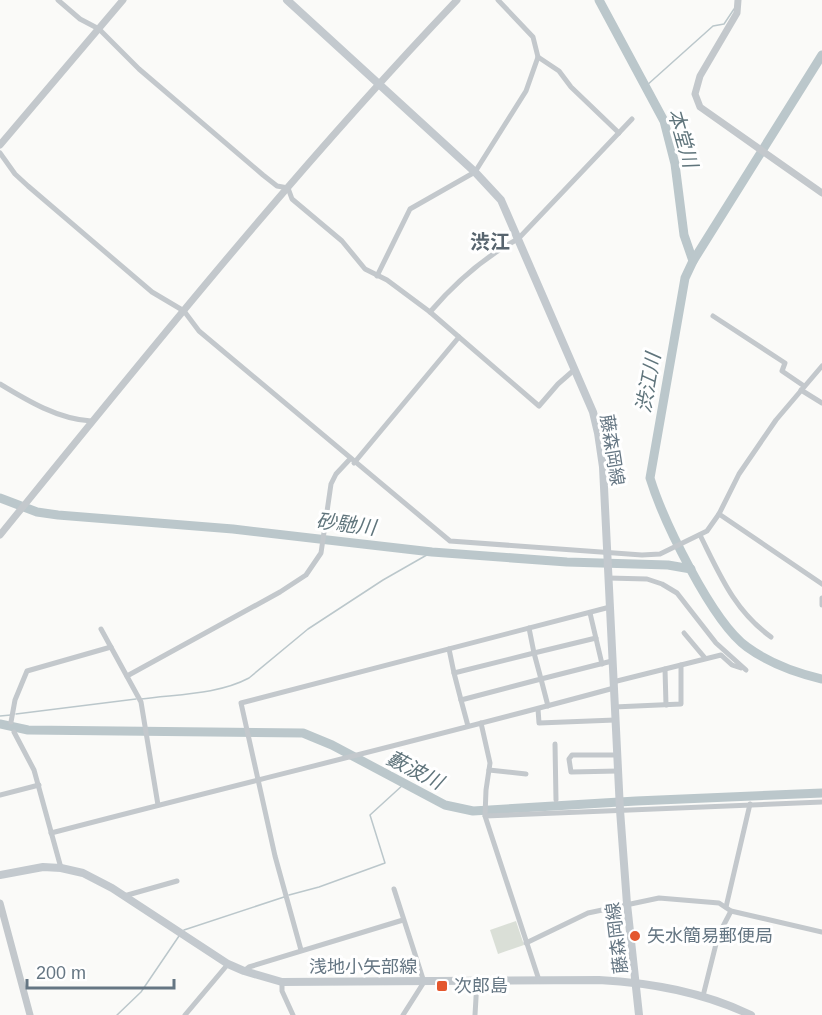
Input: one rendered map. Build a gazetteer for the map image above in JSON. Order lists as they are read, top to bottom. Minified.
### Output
{"streets":{"main road":["藤森岡線","浅地小矢部線"]},"crossings":[["藤森岡線","浅地小矢部線"]],"districts":["渋江"],"water":["本堂川","渋江川","砂馳川","藪波川"],"places":{"other":["矢水簡易郵便局"],"transit":["次郎島"]},"scale_bar":"200 m"}
